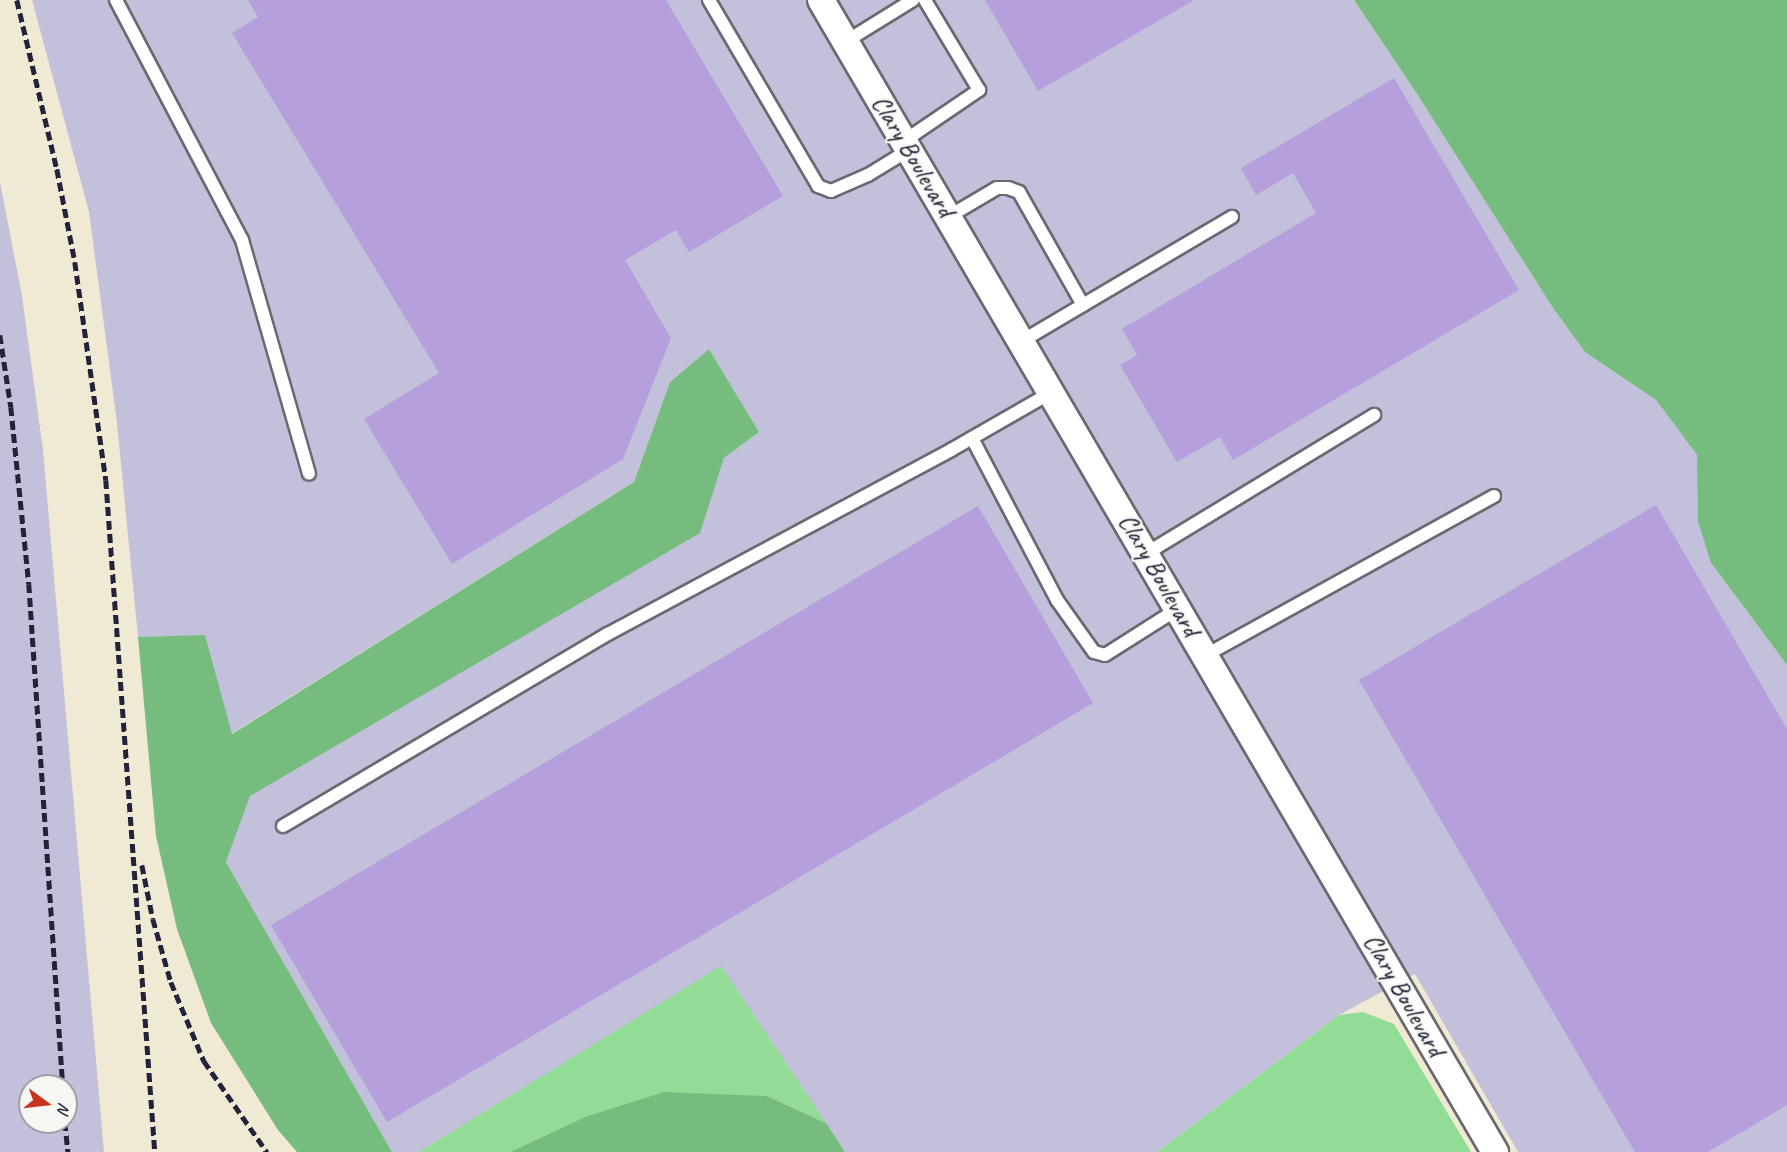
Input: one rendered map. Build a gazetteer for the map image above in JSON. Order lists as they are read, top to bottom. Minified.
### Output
{"streets":{"street":["Clary Boulevard"]},"north":"right"}
